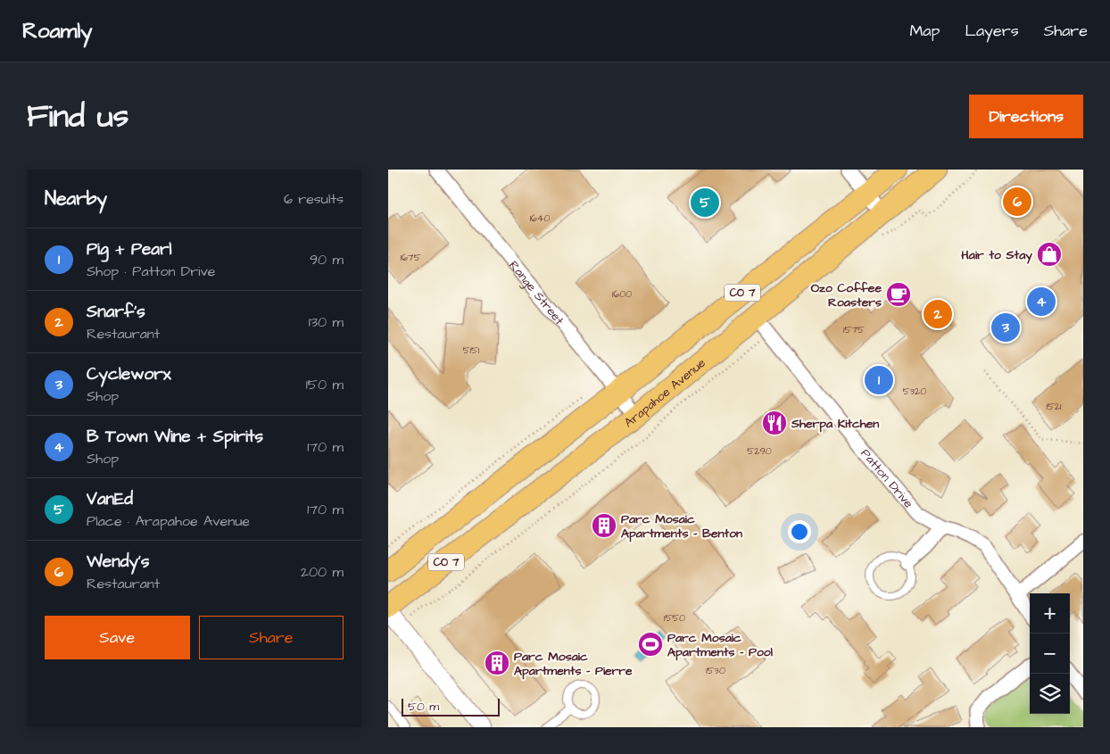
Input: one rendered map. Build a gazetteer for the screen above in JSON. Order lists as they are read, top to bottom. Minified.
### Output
{"streets":{"main road":["CO 7","Arapahoe Avenue"],"street":["Range Street","Patton Drive"]},"crossings":[["Range Street","CO 7"],["Range Street","Arapahoe Avenue"],["Arapahoe Avenue","Patton Drive"]],"places":{"shop":["Hair to Stay"],"cafe":["Ozo Coffee Roasters"],"restaurant":["Sherpa Kitchen"],"building":["Parc Mosaic Apartments - Benton","Parc Mosaic Apartments - Pierre"],"sports":["Parc Mosaic Apartments - Pool"]},"house_numbers":["1640","1675","1600","1575","5151","5320","1521","5290","1550","1530"],"scale_bar":"50 m","page":{"header":"Roamly","nav":["Map","Layers","Share"],"title":"Find us","buttons":["Directions",["Save","Share"]],"heading":["Nearby","6 results"],"pins":["6","5","4","2","3","1"],"list":[{"mark":"1","name":"Pig + Pearl","note":"Shop · Patton Drive","value":"90 m"},{"mark":"2","name":"Snarf's","note":"Restaurant","value":"130 m"},{"mark":"3","name":"Cycleworx","note":"Shop","value":"150 m"},{"mark":"4","name":"B Town Wine + Spirits","note":"Shop","value":"170 m"},{"mark":"5","name":"VanEd","note":"Place · Arapahoe Avenue","value":"170 m"},{"mark":"6","name":"Wendy's","note":"Restaurant","value":"200 m"}],"map_buttons":["+","−"],"scale":"50 m"}}
